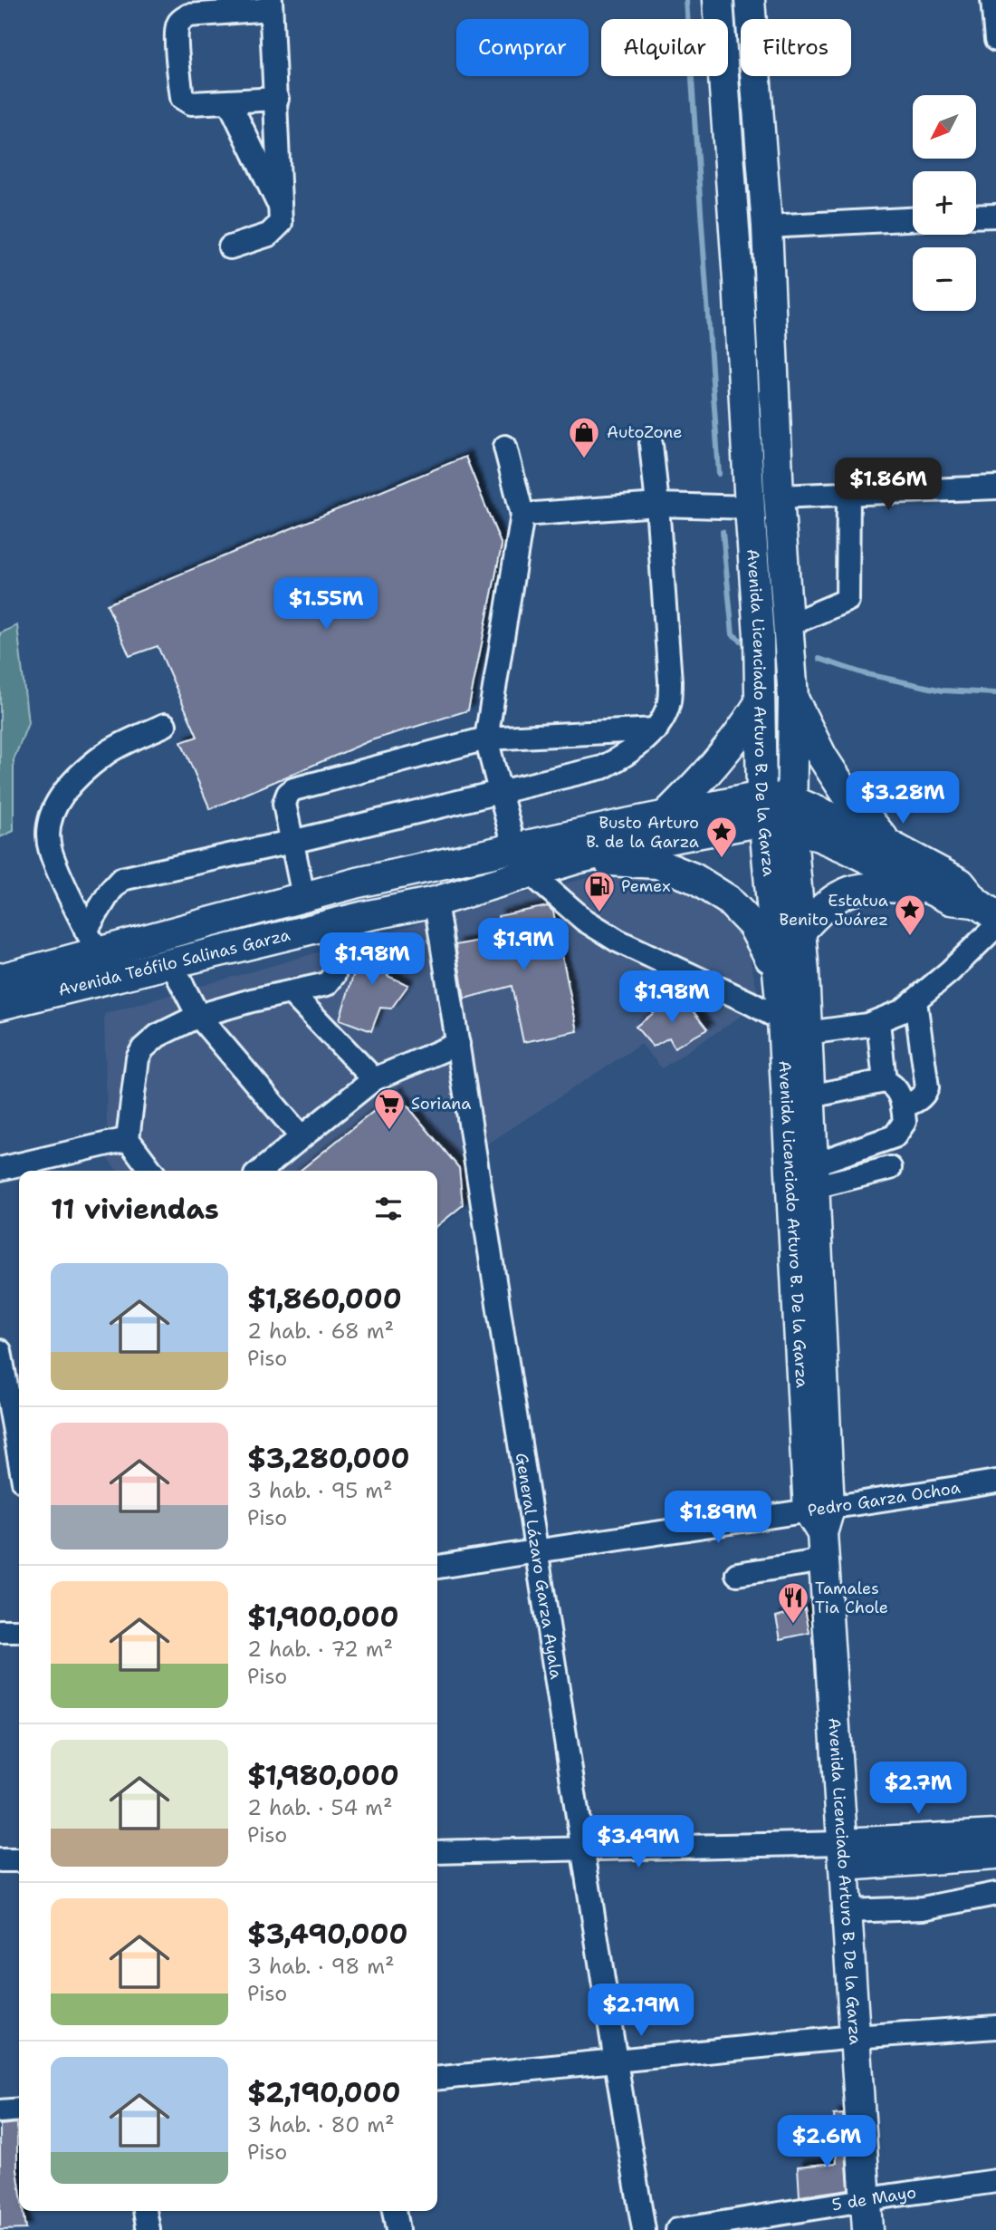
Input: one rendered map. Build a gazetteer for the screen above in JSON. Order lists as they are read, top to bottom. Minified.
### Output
{"streets":{"main road":["Avenida Licenciado Arturo B. De la Garza","Avenida Teófilo Salinas Garza"],"street":["Pedro Garza Ochoa","General Lázaro Garza Ayala","5 de Mayo"]},"crossings":[["Avenida Licenciado Arturo B. De la Garza","Avenida Teófilo Salinas Garza"],["Avenida Licenciado Arturo B. De la Garza","Pedro Garza Ochoa"],["Avenida Licenciado Arturo B. De la Garza","5 de Mayo"],["Avenida Teófilo Salinas Garza","General Lázaro Garza Ayala"],["Pedro Garza Ochoa","General Lázaro Garza Ayala"]],"places":{"shop":["AutoZone"],"place":["Busto Arturo B. de la Garza","Estatua Benito Juárez"],"fuel station":["Pemex"],"supermarket":["Soriana"],"restaurant":["Tamales Tia Chole"]},"north":"bottom left","page":{"chip":["Comprar","Alquilar","Filtros"],"map_buttons":["+","−"],"price":["$1.86M","$1.55M","$3.28M","$1.9M","$1.98M","$1.98M","$1.89M","$2.7M","$3.49M","$2.19M","$2.6M"],"heading":"11 viviendas","list":[{"name":"$1,860,000","note":"2 hab. · 68 m² · Piso"},{"name":"$3,280,000","note":"3 hab. · 95 m² · Piso"},{"name":"$1,900,000","note":"2 hab. · 72 m² · Piso"},{"name":"$1,980,000","note":"2 hab. · 54 m² · Piso"},{"name":"$3,490,000","note":"3 hab. · 98 m² · Piso"},{"name":"$2,190,000","note":"3 hab. · 80 m² · Piso"}]}}
